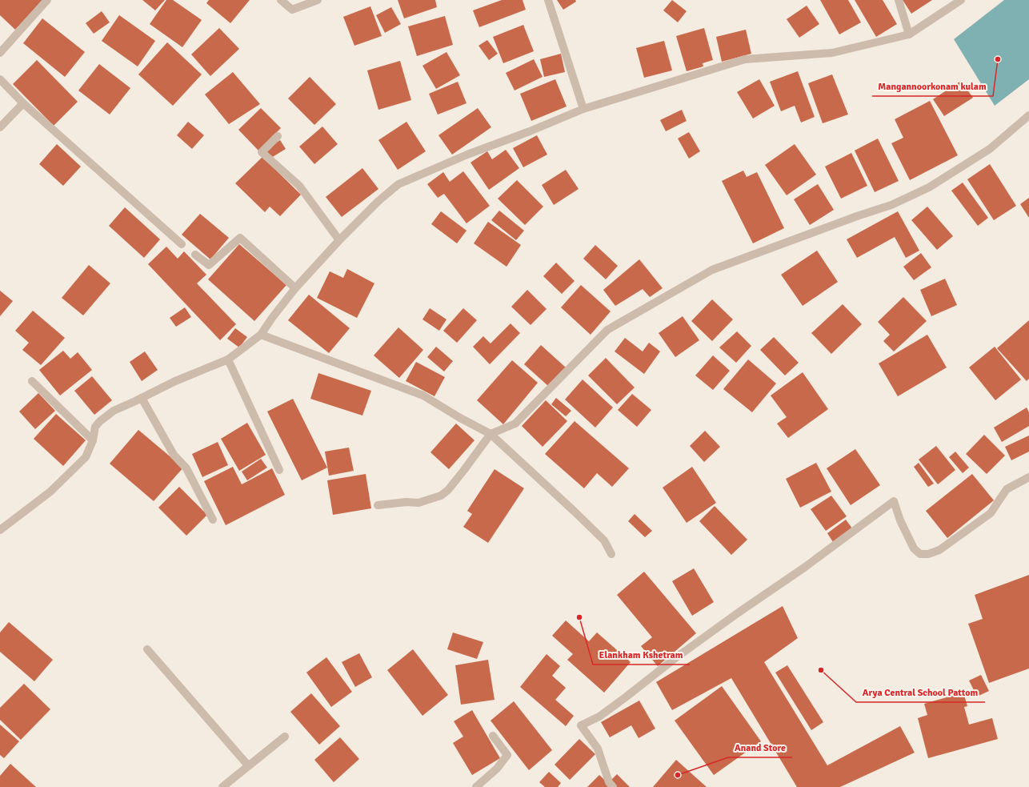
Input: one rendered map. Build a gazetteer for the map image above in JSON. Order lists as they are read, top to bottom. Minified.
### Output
{"places":["Mangannoorkonam kulam","Elankham Kshetram","Arya Central School Pattom","Anand Store"]}
